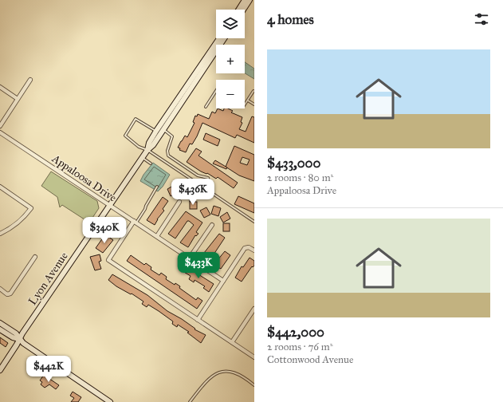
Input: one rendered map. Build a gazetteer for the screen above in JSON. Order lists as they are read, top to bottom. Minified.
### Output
{"streets":{"street":["Appaloosa Drive","Lyon Avenue"]},"crossings":[["Appaloosa Drive","Lyon Avenue"]],"page":{"heading":"4 homes","map_buttons":["+","−"],"list":[{"name":"$433,000","note":"2 rooms · 80 m² · Appaloosa Drive"},{"name":"$442,000","note":"2 rooms · 76 m² · Cottonwood Avenue"}],"price":["$436K","$340K","$433K","$442K"]}}
